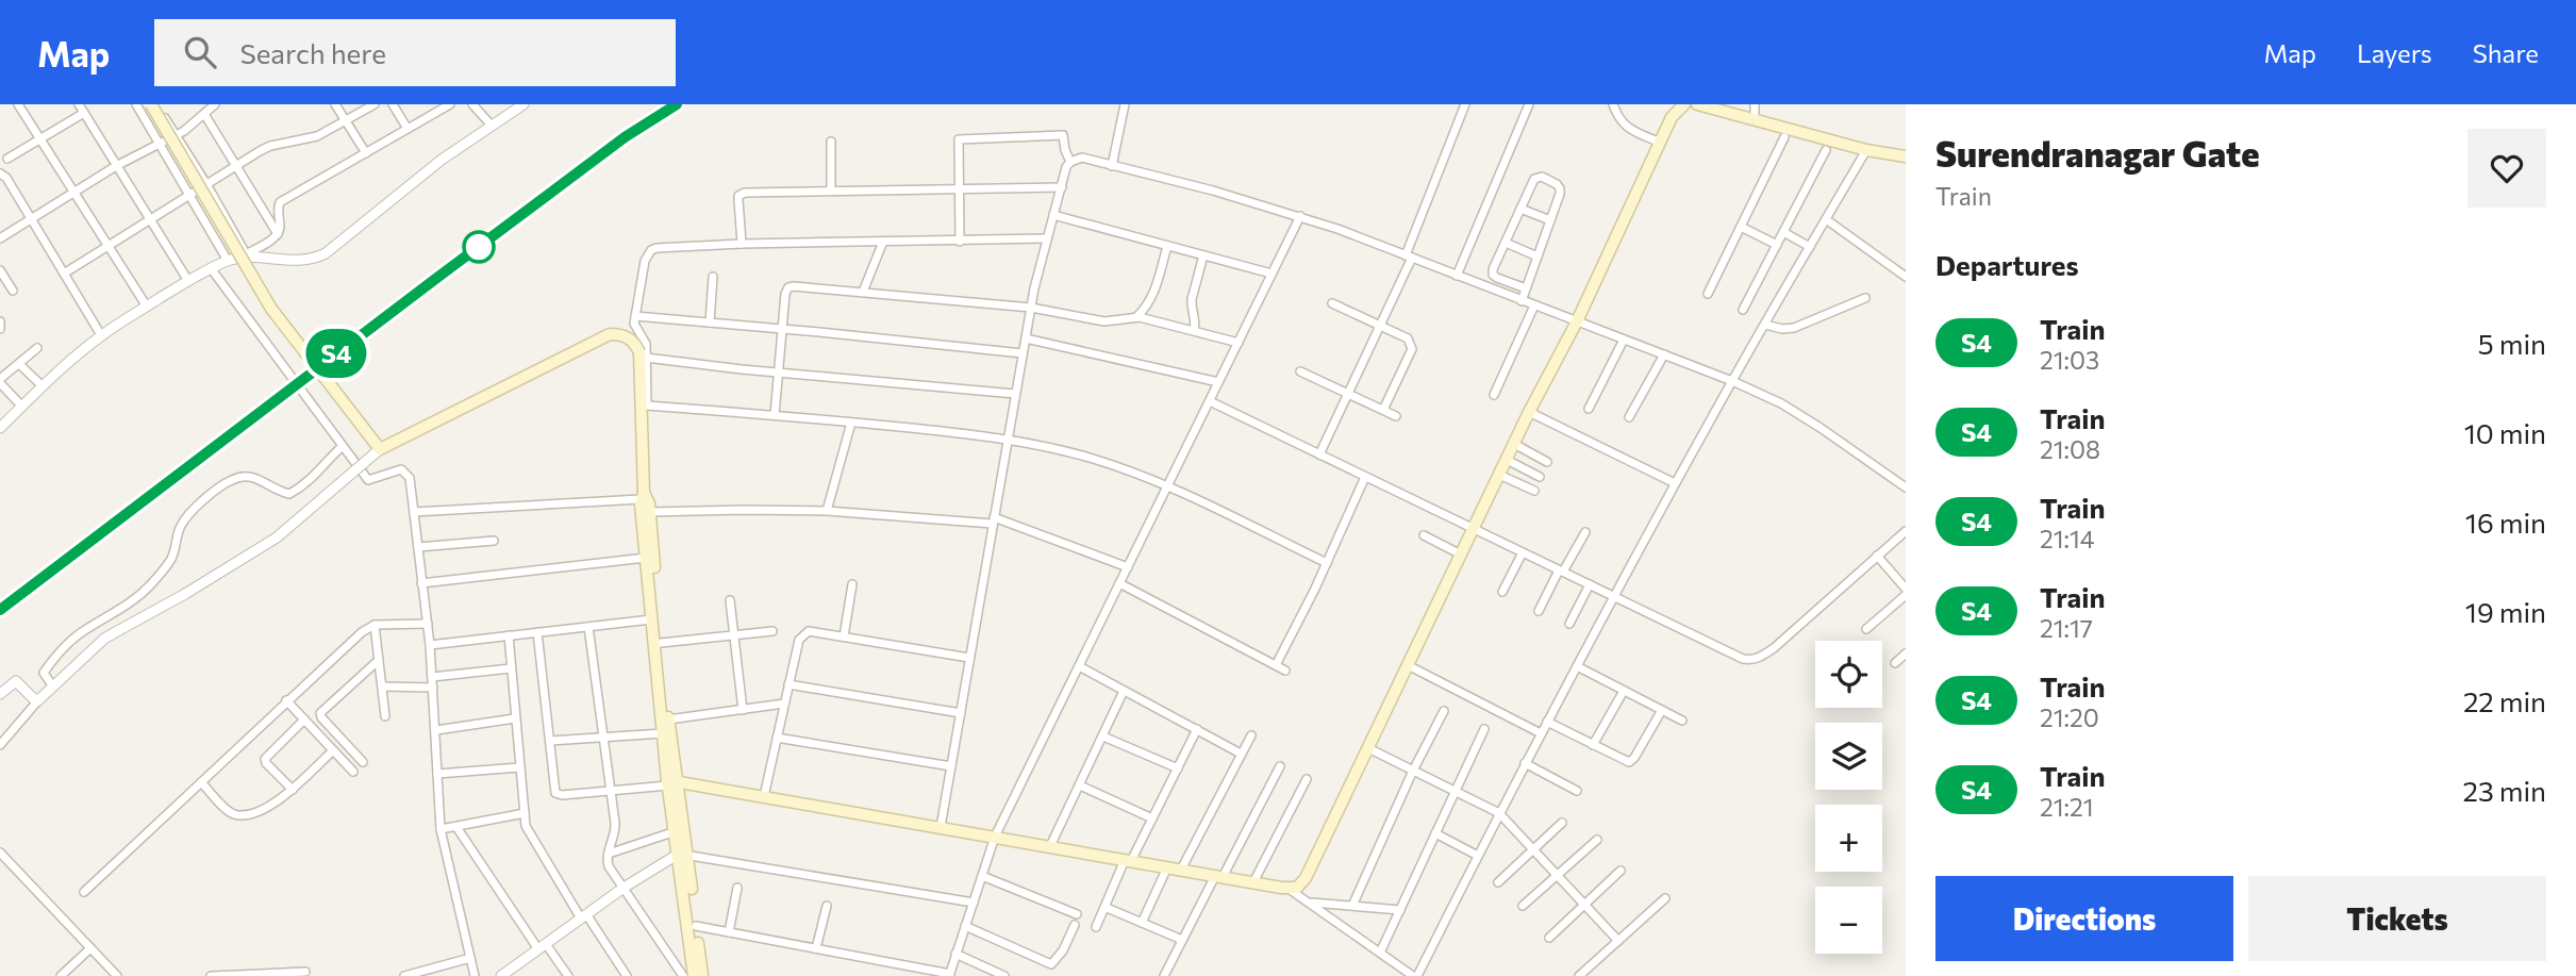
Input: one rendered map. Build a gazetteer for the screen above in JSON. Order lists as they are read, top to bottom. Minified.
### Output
{"page":{"header":"Map","search":"Search here","nav":["Map","Layers","Share"],"on_map":"S4","heading":[["Surendranagar Gate","Train"],"Departures"],"list":[{"mark":"S4","name":"Train","note":"21:03","value":"5 min"},{"mark":"S4","name":"Train","note":"21:08","value":"10 min"},{"mark":"S4","name":"Train","note":"21:14","value":"16 min"},{"mark":"S4","name":"Train","note":"21:17","value":"19 min"},{"mark":"S4","name":"Train","note":"21:20","value":"22 min"},{"mark":"S4","name":"Train","note":"21:21","value":"23 min"}],"map_buttons":["+","−"],"buttons":["Directions","Tickets"]}}
